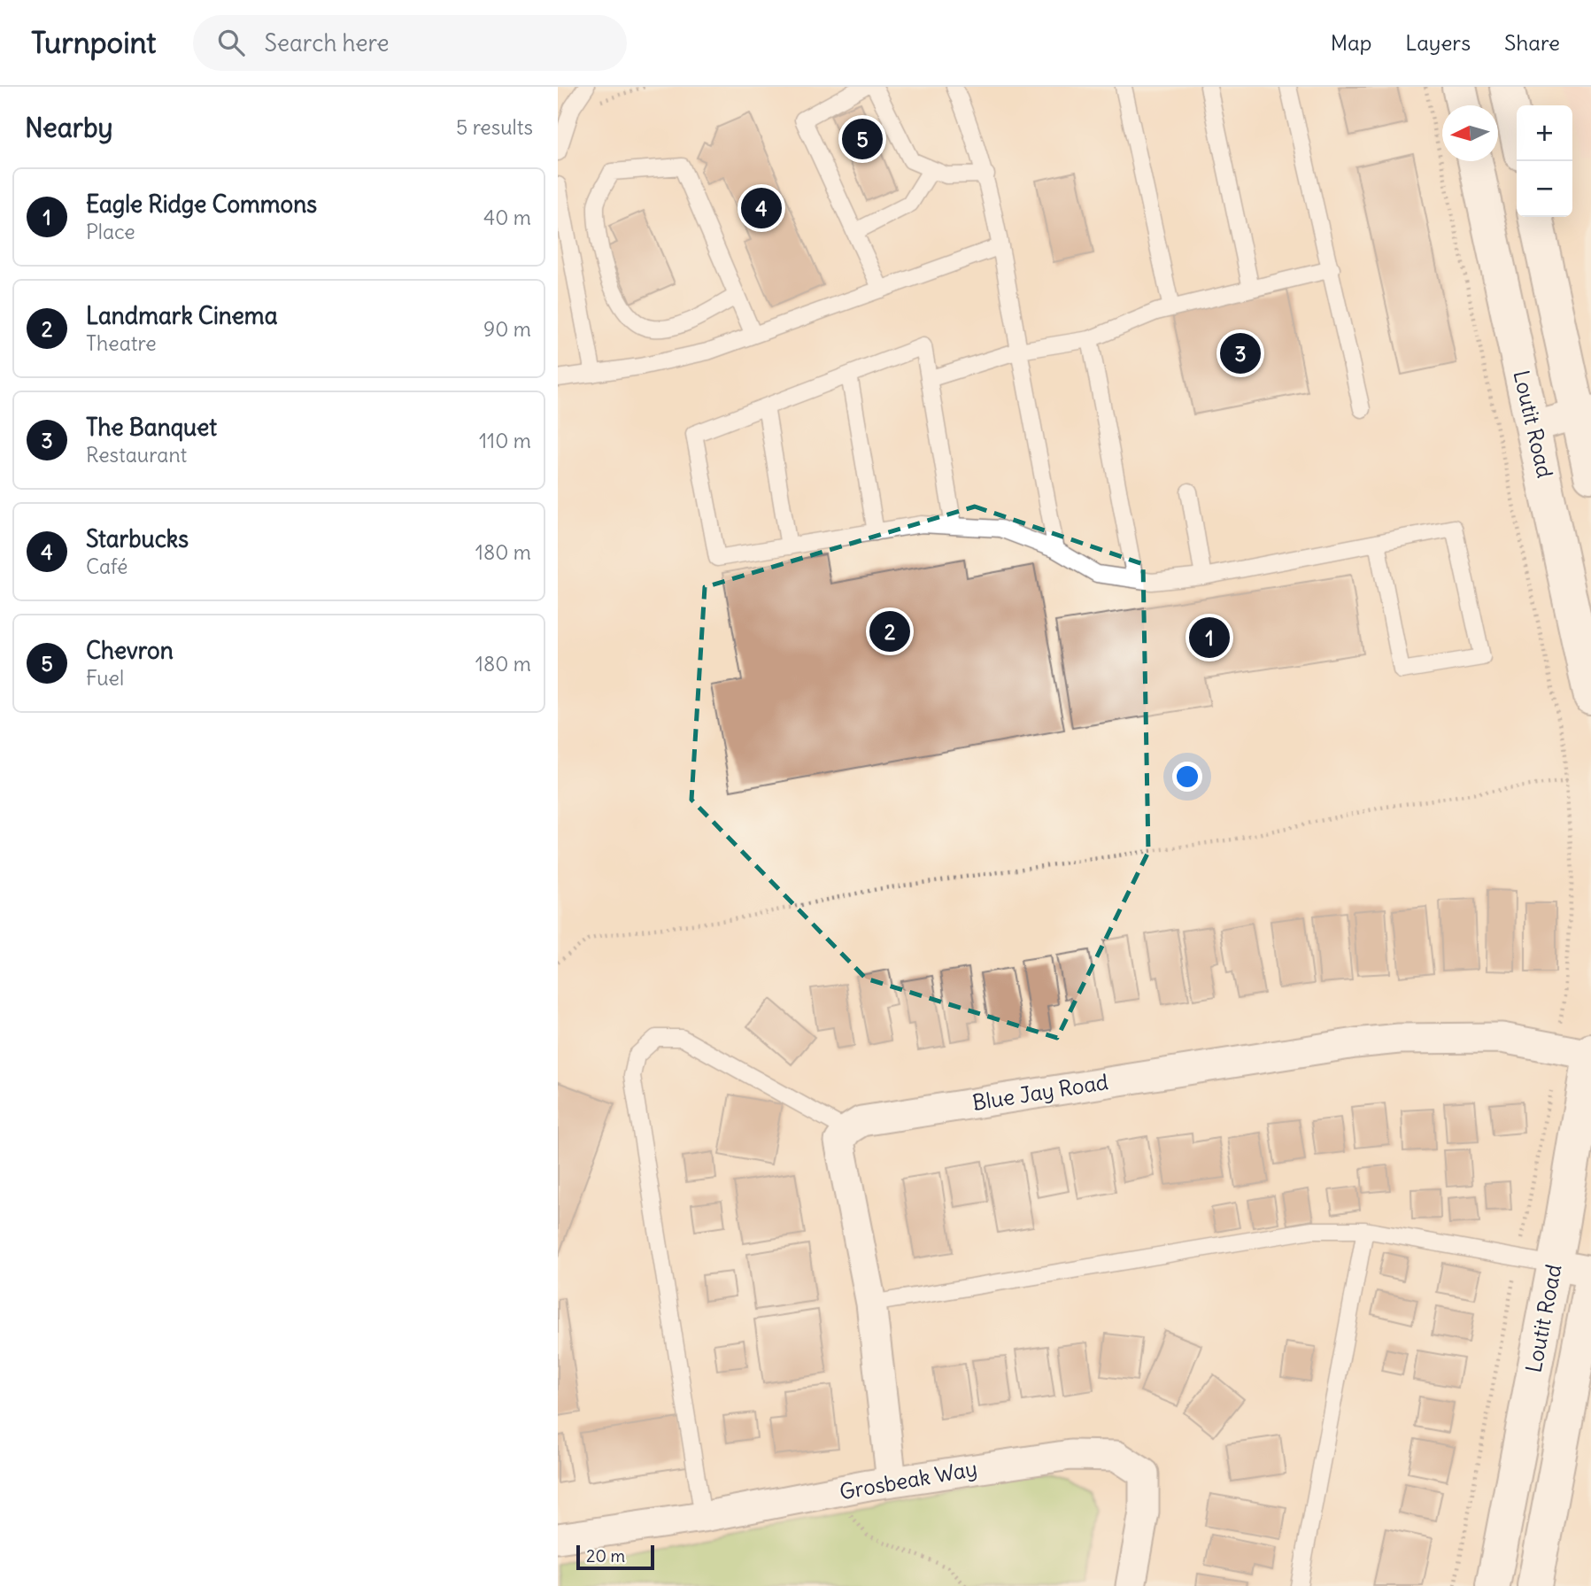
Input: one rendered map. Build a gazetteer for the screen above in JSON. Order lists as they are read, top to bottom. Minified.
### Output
{"streets":{"street":["Loutit Road","Blue Jay Road","Grosbeak Way"]},"crossings":[["Loutit Road","Blue Jay Road"]],"scale_bar":"20 m","north":"left","page":{"header":"Turnpoint","search":"Search here","nav":["Map","Layers","Share"],"heading":["Nearby","5 results"],"map_buttons":["+","−"],"pins":["5","4","3","2","1"],"list":[{"mark":"1","name":"Eagle Ridge Commons","note":"Place","value":"40 m"},{"mark":"2","name":"Landmark Cinema","note":"Theatre","value":"90 m"},{"mark":"3","name":"The Banquet","note":"Restaurant","value":"110 m"},{"mark":"4","name":"Starbucks","note":"Café","value":"180 m"},{"mark":"5","name":"Chevron","note":"Fuel","value":"180 m"}],"scale":"20 m"}}
